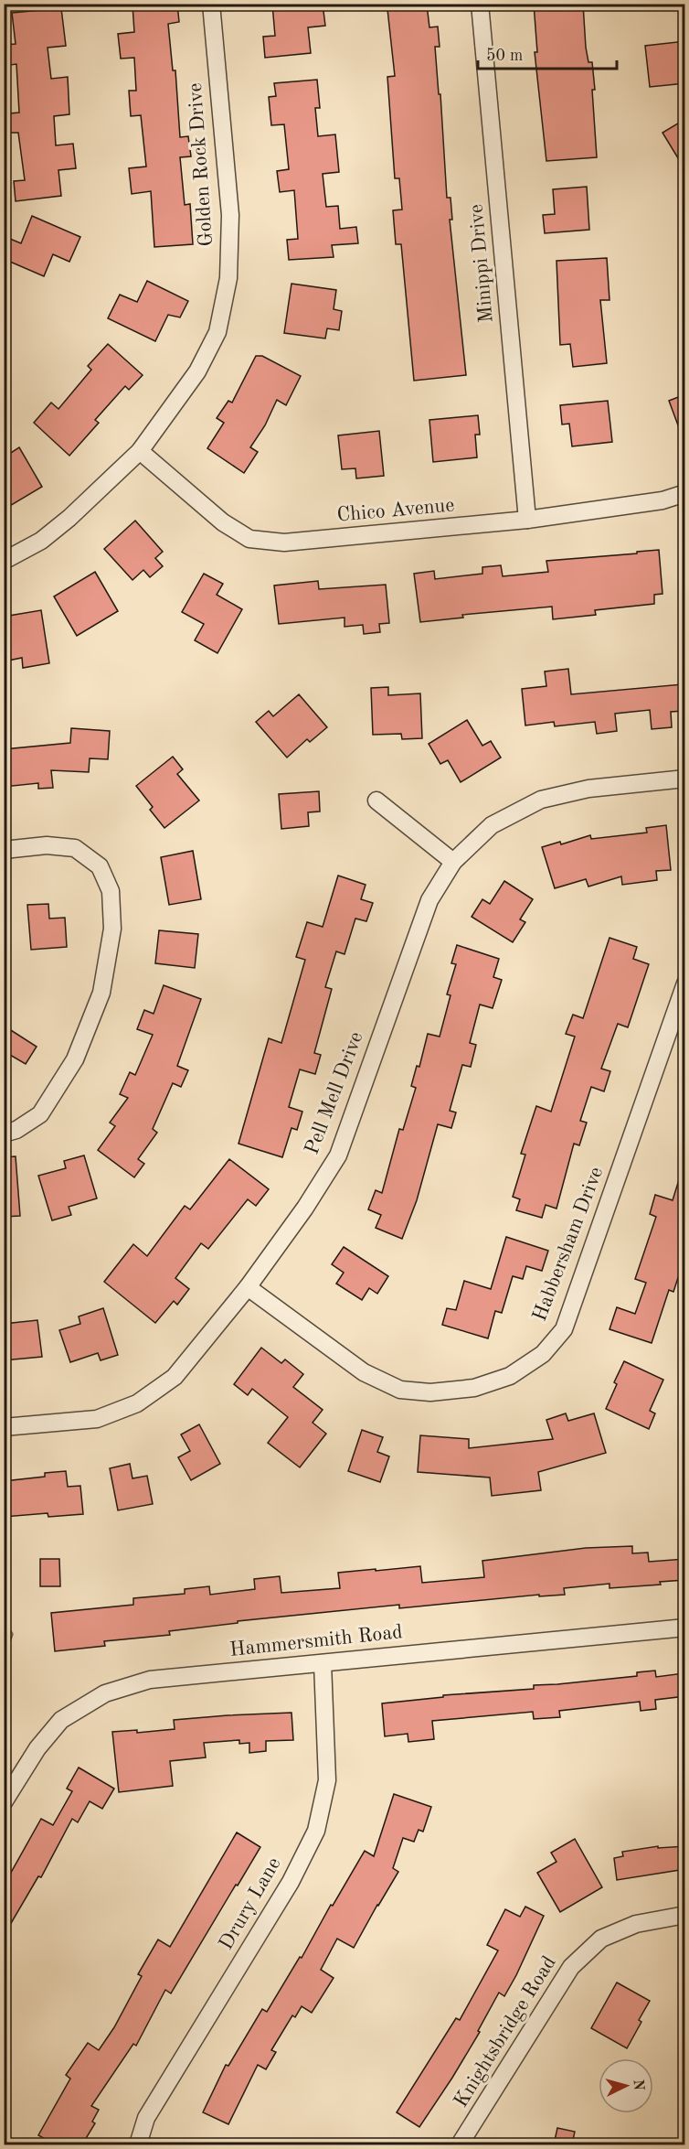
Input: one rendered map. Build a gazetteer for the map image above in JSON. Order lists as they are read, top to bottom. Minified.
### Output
{"streets":{"street":["Golden Rock Drive","Minippi Drive","Chico Avenue","Pell Mell Drive","Habbersham Drive","Hammersmith Road","Drury Lane","Knightsbridge Road"]},"crossings":[["Golden Rock Drive","Chico Avenue"],["Minippi Drive","Chico Avenue"],["Pell Mell Drive","Habbersham Drive"],["Hammersmith Road","Drury Lane"]],"scale_bar":"50 m","north":"right"}
